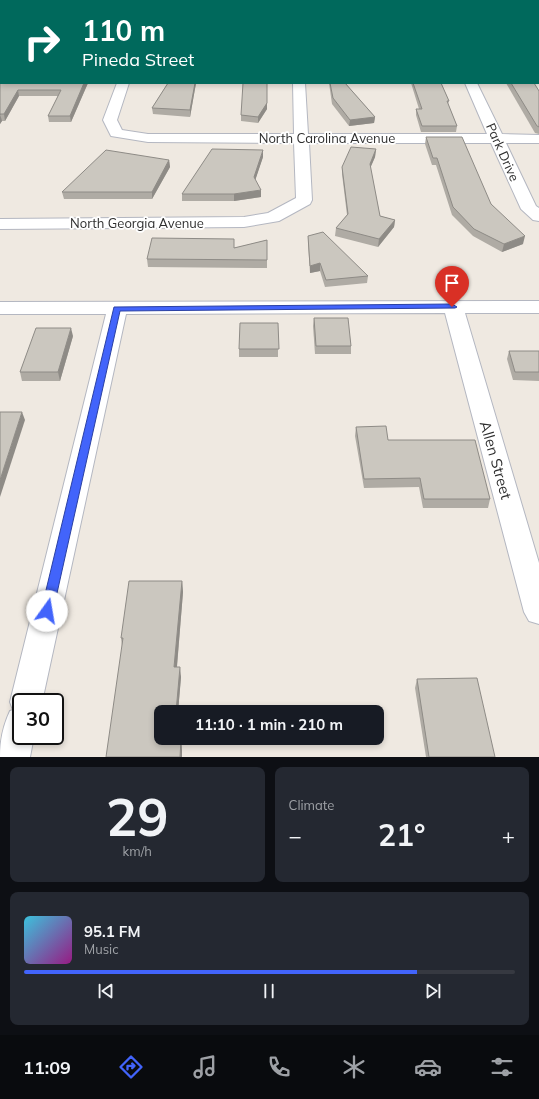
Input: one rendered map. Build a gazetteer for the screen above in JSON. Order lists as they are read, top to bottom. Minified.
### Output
{"streets":{"street":["North Carolina Avenue","Park Drive","North Georgia Avenue","Allen Street"]},"crossings":[["North Carolina Avenue","Park Drive"],["North Carolina Avenue","North Georgia Avenue"]],"page":{"turn":["110 m","Pineda Street"],"limit":"30","trip":"11:10 · 1 min · 210 m","tile":[["29","km/h"],"Climate"],"heat":["−","21°","+"],"song":["95.1 FM","Music"],"tabs":"11:09"}}
